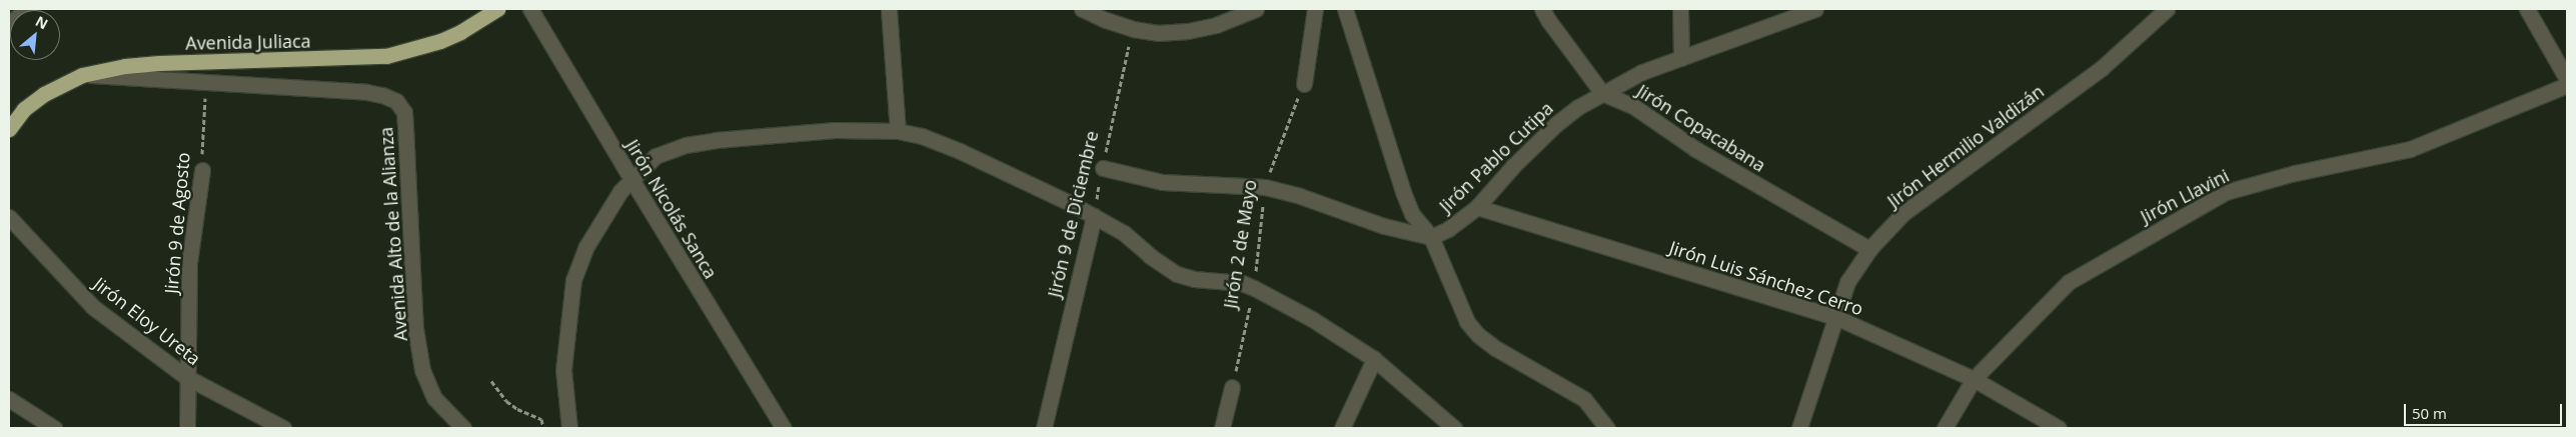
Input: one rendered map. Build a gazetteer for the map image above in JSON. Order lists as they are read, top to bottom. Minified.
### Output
{"streets":{"highway":["Avenida Juliaca"],"street":["Jirón Copacabana","Jirón Hermilio Valdizán","Jirón Pablo Cutipa","Jirón Llavini","Jirón Nicolás Sanca","Jirón 9 de Diciembre","Jirón 9 de Agosto","Avenida Alto de la Alianza","Jirón Luis Sánchez Cerro","Jirón Eloy Ureta"],"path":["Jirón 2 de Mayo"]},"crossings":[["Avenida Juliaca","Avenida Alto de la Alianza"],["Jirón Copacabana","Jirón Hermilio Valdizán"],["Jirón Copacabana","Jirón Pablo Cutipa"],["Jirón Hermilio Valdizán","Jirón Luis Sánchez Cerro"],["Jirón Pablo Cutipa","Jirón Luis Sánchez Cerro"],["Jirón Llavini","Jirón Luis Sánchez Cerro"],["Jirón 9 de Agosto","Avenida Alto de la Alianza"],["Jirón 9 de Agosto","Jirón Eloy Ureta"]],"scale_bar":"50 m","north":"top right"}
